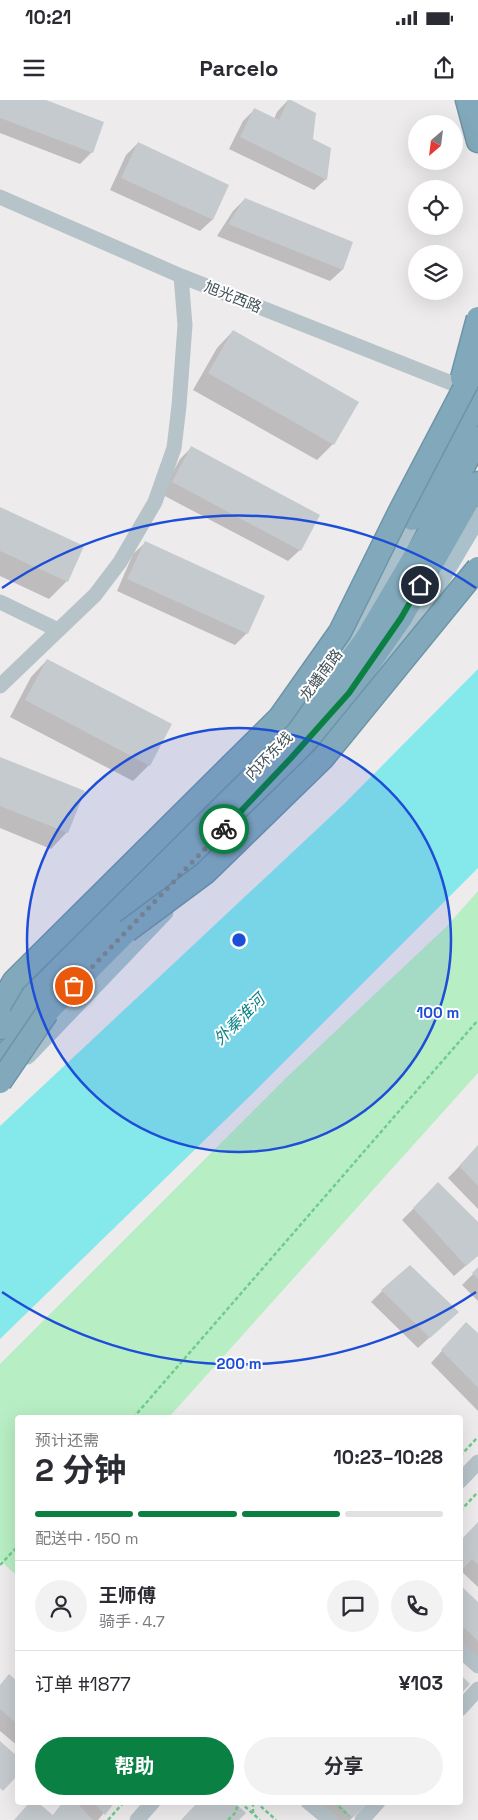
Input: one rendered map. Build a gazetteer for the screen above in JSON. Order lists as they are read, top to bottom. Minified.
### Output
{"streets":{"highway":["内环东线"],"main road":["龙蟠南路"],"street":["旭光西路"]},"crossings":[["旭光西路","龙蟠南路"],["旭光西路","内环东线"],["龙蟠南路","内环东线"]],"water":["外秦淮河"],"north":"bottom left","page":{"status":"10:21","header":"Parcelo","heading":["2 分钟","预计还需","10:23–10:28"],"panel":["王师傅","骑手 · 4.7","订单 #1877","¥103"],"bar":"配送中 · 150 m","buttons":["帮助","分享"]},"rings":["100 m","200 m"]}
